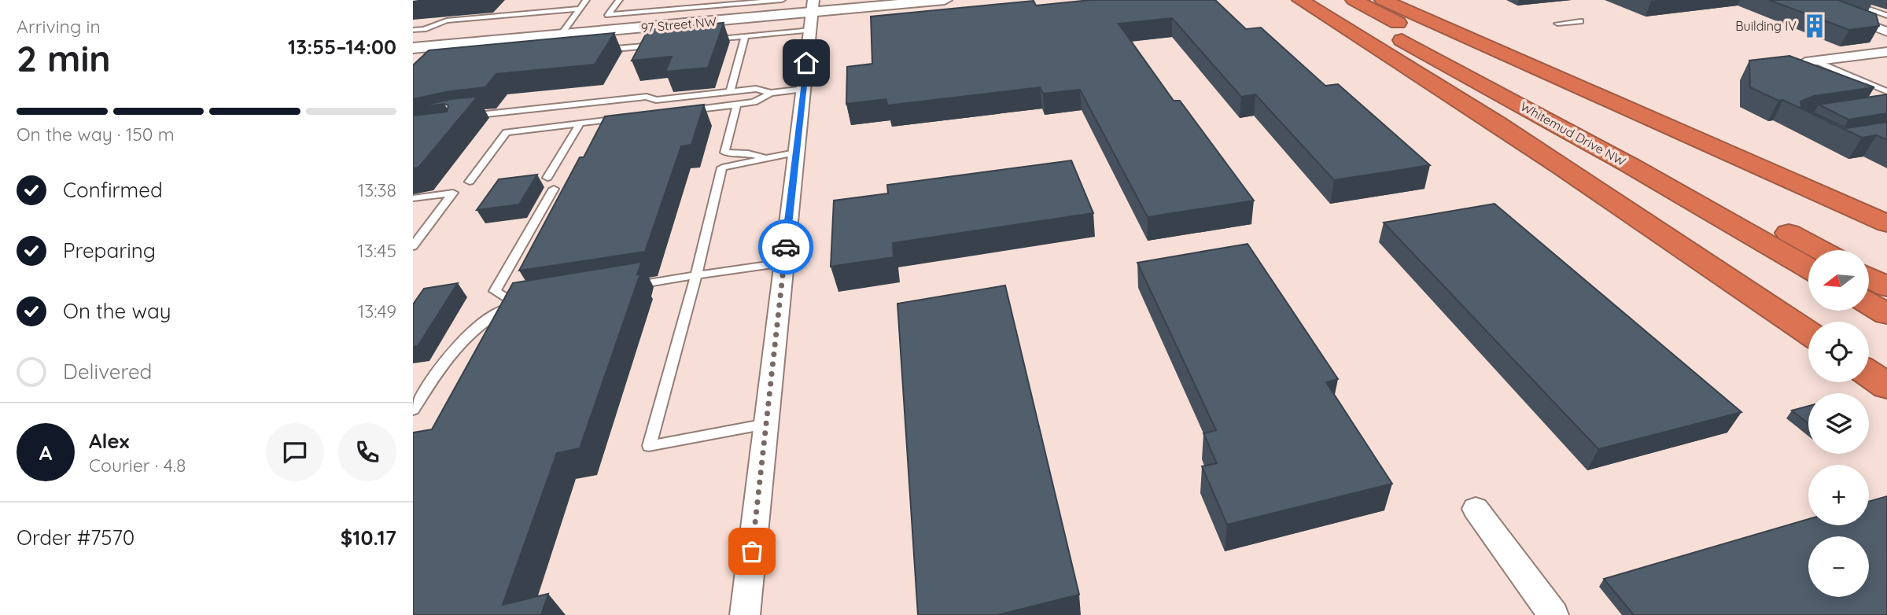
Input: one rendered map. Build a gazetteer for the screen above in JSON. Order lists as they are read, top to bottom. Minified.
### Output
{"streets":{"highway":["Whitemud Drive NW"],"street":["97 Street NW"]},"places":{"building":["Building IV"]},"north":"left","page":{"heading":["2 min","Arriving in","13:55–14:00"],"panel":["Alex","Courier · 4.8","Order #7570","$10.17"],"bar":"On the way · 150 m","list":[["Confirmed","13:38"],["Preparing","13:45"],["On the way","13:49"],"Delivered"],"map_buttons":["+","−"],"round":"A"}}
